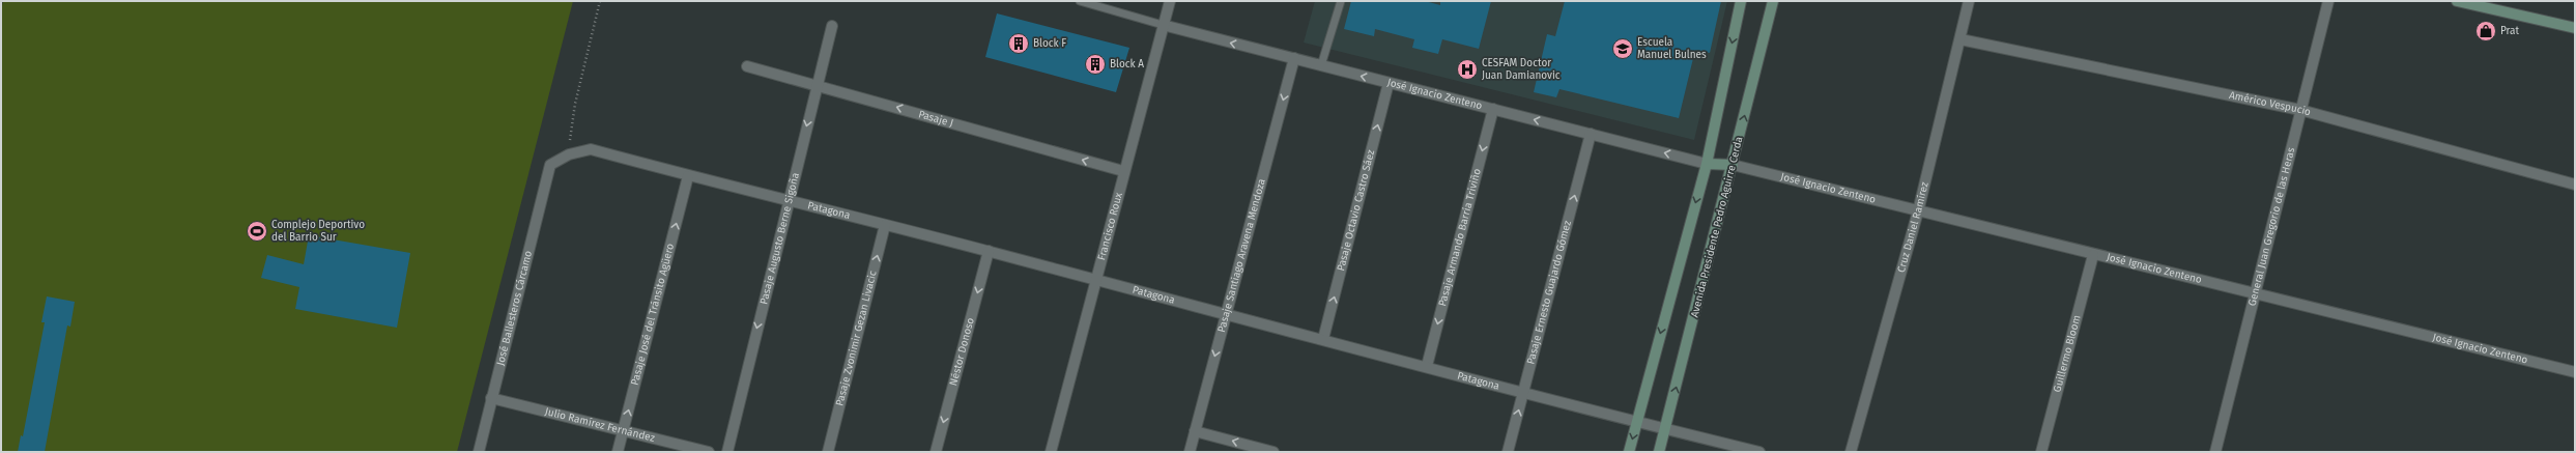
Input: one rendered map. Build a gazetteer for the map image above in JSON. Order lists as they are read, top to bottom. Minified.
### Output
{"streets":{"main road":["Avenida Presidente Pedro Aguirre Cerda"],"street":["José Ignacio Zenteno","Américo Vespucio","Pasaje J","Pasaje Octavio Castro Sáez","Patagona","Francisco Roux","General Juan Gregorio de las Heras","Cruz Daniel Ramírez","Pasaje Armando Barría Triviño","Pasaje Augusto Berne Sigoña","Pasaje Santiago Aravena Mendoza","Pasaje Ernesto Guajardo Gómez","José Ballesteros Cárcamo","Pasaje José del Tránsito Agüero","Pasaje Zvonimir Gezan Livacic","Néstor Donoso","Guillermo Bloom","Julio Ramírez Fernández"]},"crossings":[["José Ignacio Zenteno","Pasaje Octavio Castro Sáez"],["José Ignacio Zenteno","Francisco Roux"],["José Ignacio Zenteno","General Juan Gregorio de las Heras"],["José Ignacio Zenteno","Avenida Presidente Pedro Aguirre Cerda"],["José Ignacio Zenteno","Cruz Daniel Ramírez"],["José Ignacio Zenteno","Pasaje Armando Barría Triviño"],["José Ignacio Zenteno","Pasaje Santiago Aravena Mendoza"],["José Ignacio Zenteno","Pasaje Ernesto Guajardo Gómez"],["José Ignacio Zenteno","Guillermo Bloom"],["Américo Vespucio","General Juan Gregorio de las Heras"],["Américo Vespucio","Cruz Daniel Ramírez"],["Pasaje J","Francisco Roux"],["Pasaje J","Pasaje Augusto Berne Sigoña"],["Pasaje Octavio Castro Sáez","Patagona"],["Patagona","Francisco Roux"],["Patagona","Avenida Presidente Pedro Aguirre Cerda"],["Patagona","Pasaje Armando Barría Triviño"],["Patagona","Pasaje Augusto Berne Sigoña"],["Patagona","Pasaje Santiago Aravena Mendoza"],["Patagona","Pasaje Ernesto Guajardo Gómez"],["Patagona","José Ballesteros Cárcamo"],["Patagona","Pasaje José del Tránsito Agüero"],["Patagona","Pasaje Zvonimir Gezan Livacic"],["Patagona","Néstor Donoso"],["José Ballesteros Cárcamo","Julio Ramírez Fernández"],["Pasaje José del Tránsito Agüero","Julio Ramírez Fernández"]],"one_way":["Pasaje J","Pasaje Octavio Castro Sáez","Pasaje Armando Barría Triviño","Pasaje Augusto Berne Sigoña","Pasaje Santiago Aravena Mendoza","Pasaje Ernesto Guajardo Gómez","Pasaje José del Tránsito Agüero","Pasaje Zvonimir Gezan Livacic","Néstor Donoso"],"places":{"shop":["Prat"],"building":["Block F","Block A"],"school or university":["Escuela Manuel Bulnes"],"hospital":["CESFAM Doctor Juan Damianovic"],"sports":["Complejo Deportivo del Barrio Sur"]}}
